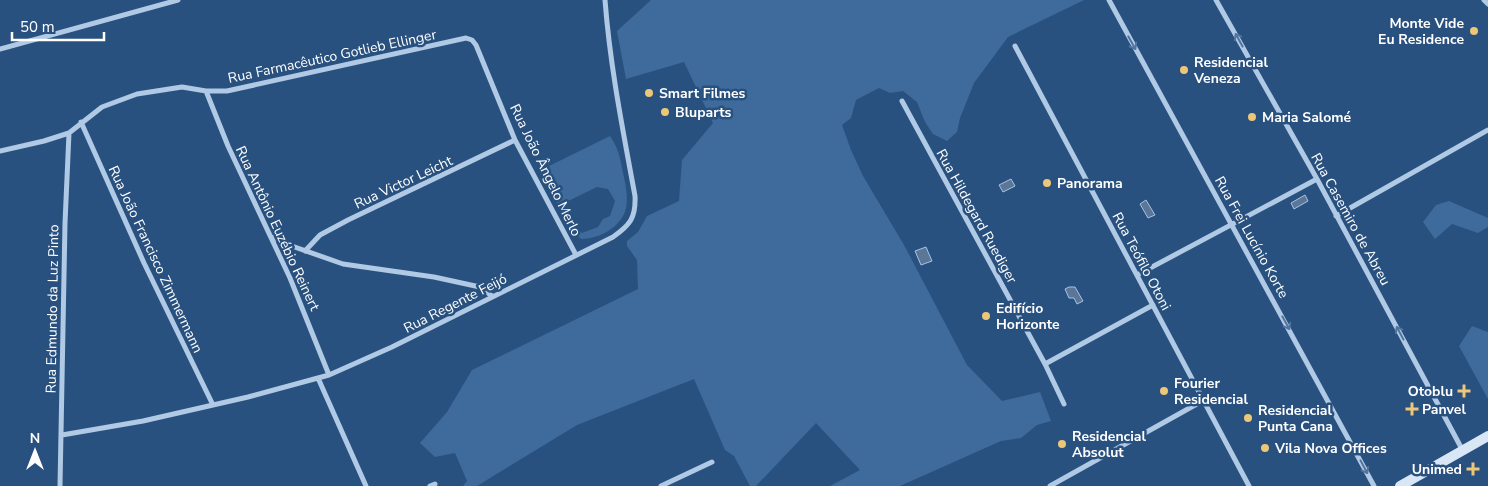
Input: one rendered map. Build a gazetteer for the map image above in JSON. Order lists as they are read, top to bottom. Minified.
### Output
{"streets":{"street":["Rua Farmacêutico Gotlieb Ellinger","Rua João Ângelo Merlo","Rua Victor Leicht","Rua Hildegard Ruediger","Rua Casemiro de Abreu","Rua Antônio Euzébio Reinert","Rua Frei Lucínio Korte","Rua João Francisco Zimmermann","Rua Teófilo Otoni","Rua Regente Feijó","Rua Edmundo da Luz Pinto"]},"crossings":[["Rua Farmacêutico Gotlieb Ellinger","Rua João Ângelo Merlo"],["Rua Farmacêutico Gotlieb Ellinger","Rua Antônio Euzébio Reinert"],["Rua Farmacêutico Gotlieb Ellinger","Rua João Francisco Zimmermann"],["Rua Farmacêutico Gotlieb Ellinger","Rua Edmundo da Luz Pinto"],["Rua João Ângelo Merlo","Rua Victor Leicht"],["Rua João Ângelo Merlo","Rua Regente Feijó"],["Rua Antônio Euzébio Reinert","Rua Regente Feijó"],["Rua João Francisco Zimmermann","Rua Regente Feijó"],["Rua Regente Feijó","Rua Edmundo da Luz Pinto"]],"one_way":["Rua Casemiro de Abreu","Rua Frei Lucínio Korte"],"places":{"other":["Monte Vide Eu Residence","Residencial Veneza","Smart Filmes","Bluparts","Maria Salomé","Panorama","Edifício Horizonte","Fourier Residencial","Residencial Punta Cana","Residencial Absolut","Vila Nova Offices"],"health":["Otoblu","Panvel","Unimed"]},"scale_bar":"50 m","north":"top"}
